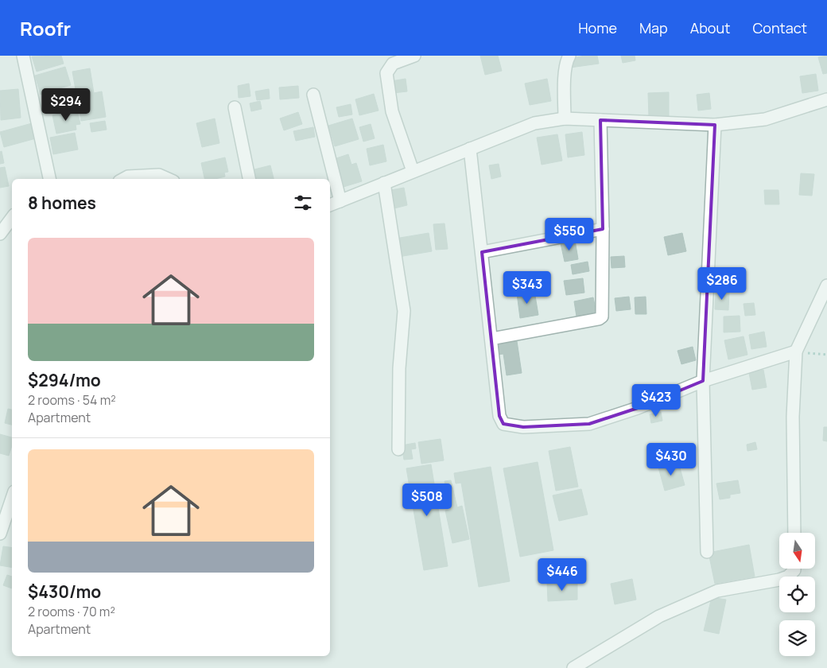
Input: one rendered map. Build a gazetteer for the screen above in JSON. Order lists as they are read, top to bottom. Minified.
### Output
{"north":"bottom","page":{"header":"Roofr","nav":["Home","Map","About","Contact"],"price":["$294","$550","$286","$343","$423","$430","$508","$446"],"heading":"8 homes","list":[{"name":"$294/mo","note":"2 rooms · 54 m² · Apartment"},{"name":"$430/mo","note":"2 rooms · 70 m² · Apartment"}]}}
